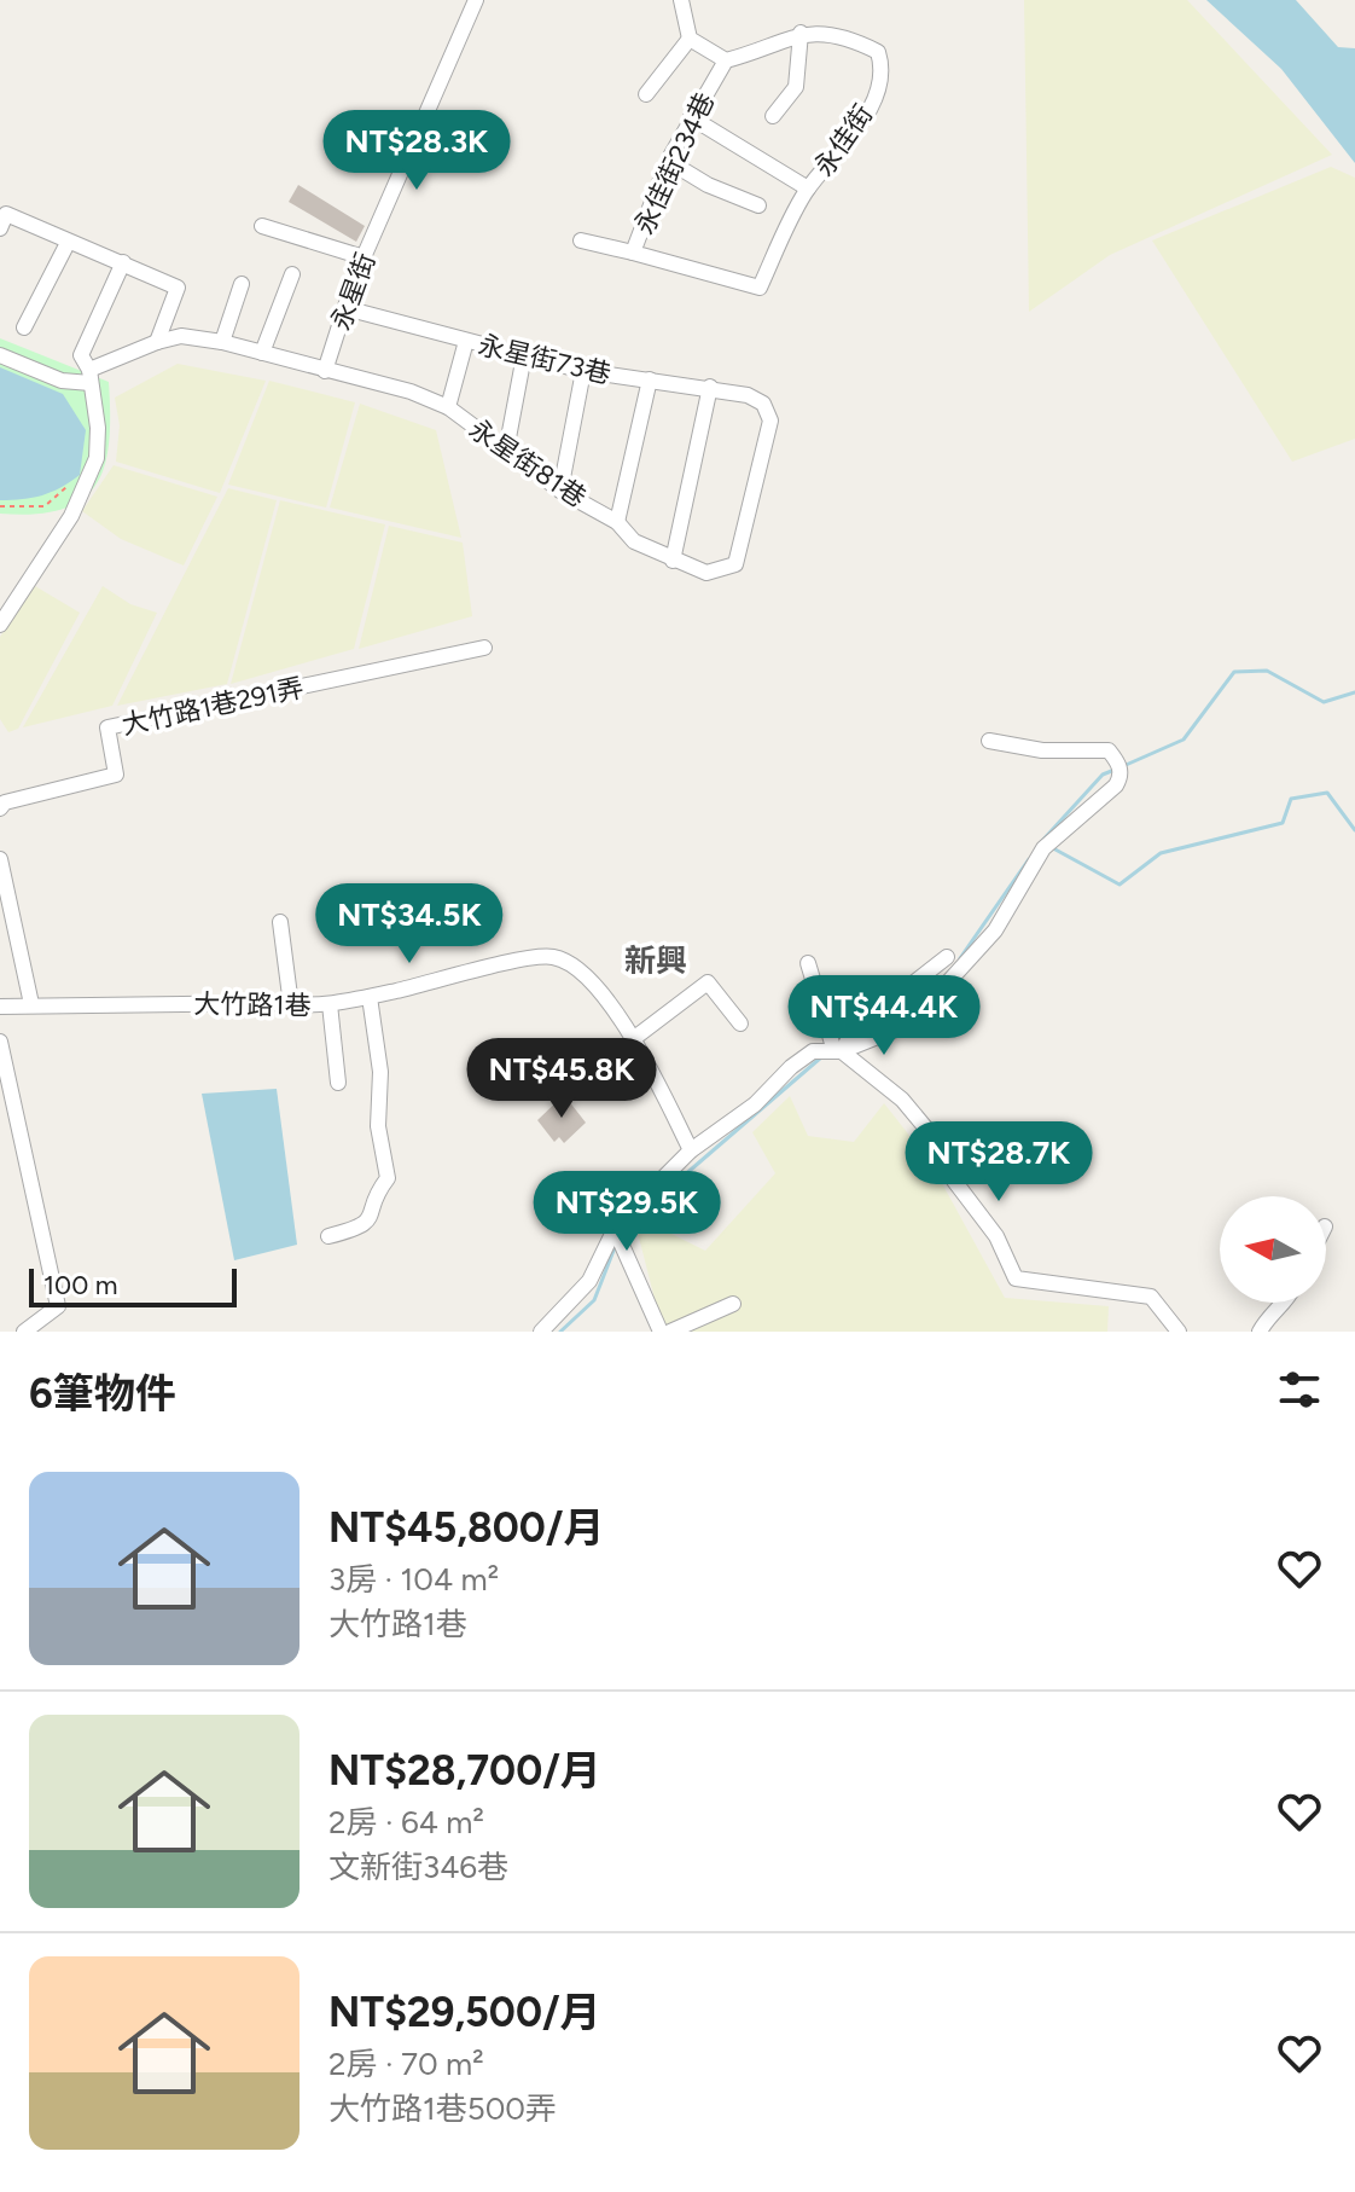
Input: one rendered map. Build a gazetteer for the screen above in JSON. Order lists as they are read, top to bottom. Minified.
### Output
{"streets":{"street":["永佳街","永佳街234巷","永星街","永星街73巷","永星街81巷","大竹路1巷291弄","大竹路1巷"]},"crossings":[["永佳街","永佳街234巷"],["永星街","永星街73巷"],["永星街","永星街81巷"],["永星街73巷","永星街81巷"]],"districts":["新興"],"scale_bar":"100 m","north":"left","page":{"price":["NT$28.3K","NT$34.5K","NT$44.4K","NT$45.8K","NT$28.7K","NT$29.5K"],"scale":"100 m","heading":"6筆物件","list":[{"name":"NT$45,800/月","note":"3房 · 104 m² · 大竹路1巷"},{"name":"NT$28,700/月","note":"2房 · 64 m² · 文新街346巷"},{"name":"NT$29,500/月","note":"2房 · 70 m² · 大竹路1巷500弄"}]}}
